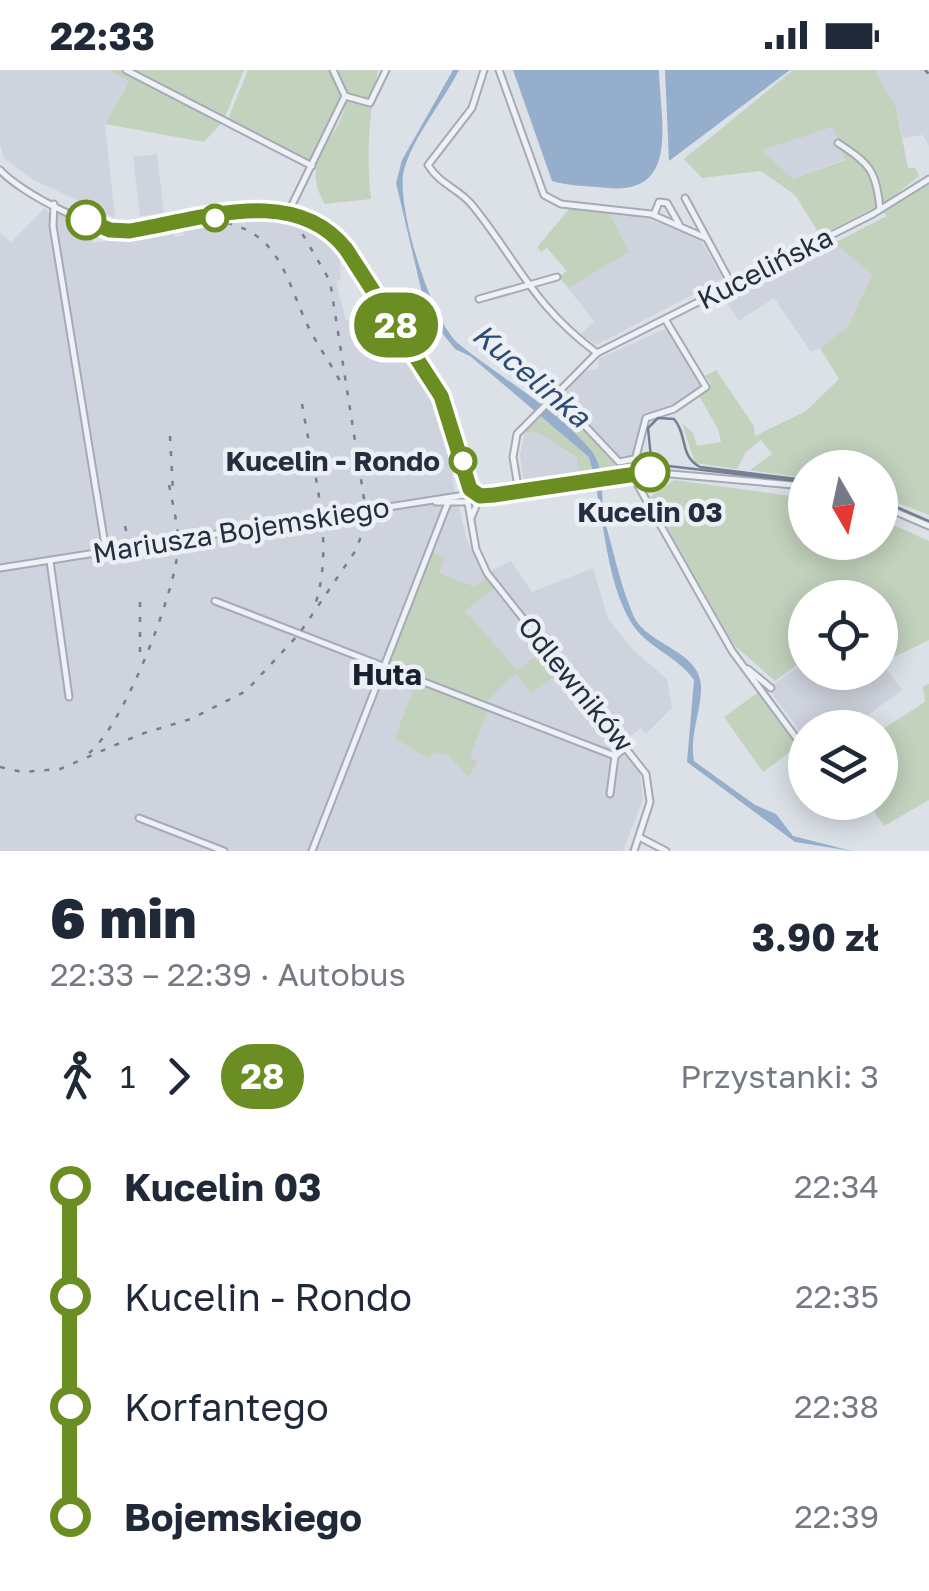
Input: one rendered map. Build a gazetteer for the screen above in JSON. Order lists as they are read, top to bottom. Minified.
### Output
{"streets":{"street":["Kucelińska","Mariusza Bojemskiego","Odlewników"]},"crossings":[["Mariusza Bojemskiego","Odlewników"]],"districts":["Huta"],"water":["Kucelinka"],"places":["Kucelin - Rondo","Kucelin 03"],"lines":["bus line 28"],"north":"bottom","page":{"status":"22:33","on_map":"28","heading":["6 min","22:33 – 22:39 · Autobus","3.90 zł"],"legs":["1","28","Przystanki: 3"],"list":[{"name":"Kucelin 03","value":"22:34"},{"name":"Kucelin - Rondo","value":"22:35"},{"name":"Korfantego","value":"22:38"},{"name":"Bojemskiego","value":"22:39"}]}}
